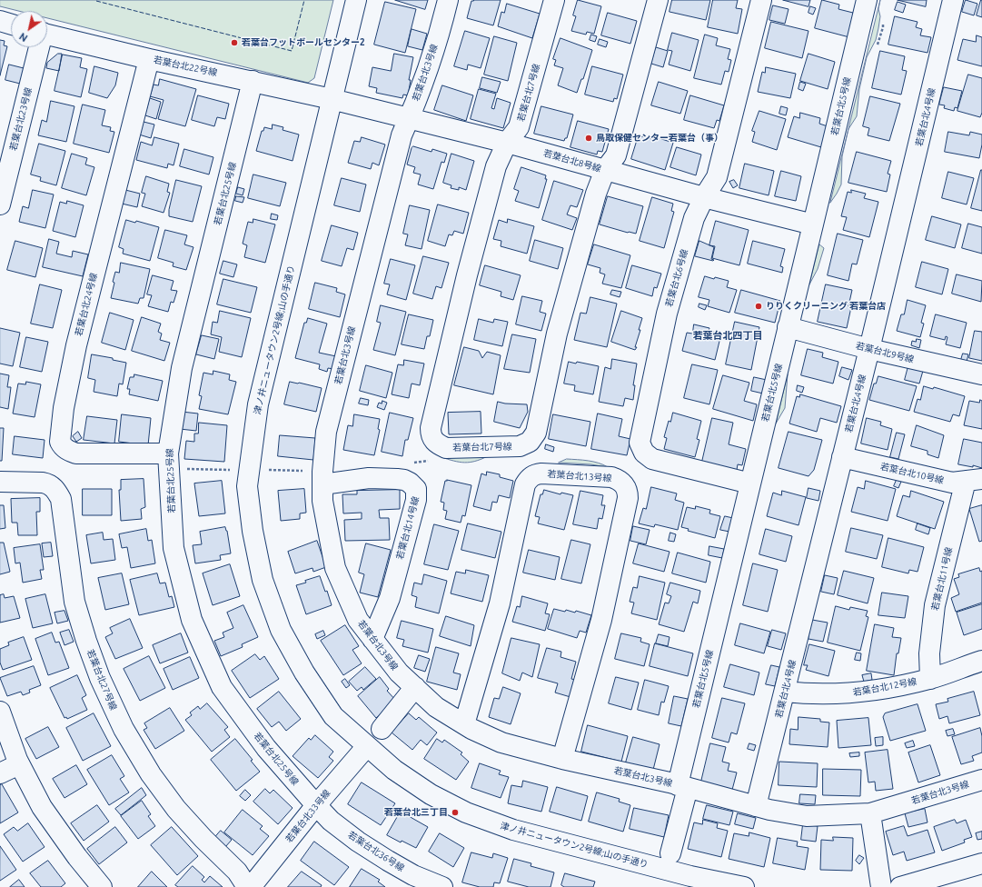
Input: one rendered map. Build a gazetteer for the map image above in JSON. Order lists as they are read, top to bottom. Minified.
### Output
{"streets":{"street":["若葉台北22号線","若葉台北3号線","若葉台北7号線","若葉台北5号線","若葉台北4号線","若葉台北23号線","若葉台北8号線","若葉台北25号線","若葉台北6号線","若葉台北24号線","津ノ井ニュータウン2号線;山の手通り","若葉台北9号線","若葉台北10号線","若葉台北13号線","若葉台北14号線","若葉台北11号線","若葉台北27号線","若葉台北12号線","若葉台北33号線","若葉台北36号線"]},"crossings":[["若葉台北22号線","若葉台北8号線"],["若葉台北22号線","若葉台北25号線"],["若葉台北22号線","若葉台北24号線"],["若葉台北22号線","津ノ井ニュータウン2号線;山の手通り"],["若葉台北3号線","若葉台北5号線"],["若葉台北3号線","若葉台北4号線"],["若葉台北3号線","若葉台北8号線"],["若葉台北3号線","若葉台北13号線"],["若葉台北3号線","若葉台北14号線"],["若葉台北7号線","若葉台北8号線"],["若葉台北5号線","若葉台北8号線"],["若葉台北5号線","若葉台北6号線"],["若葉台北5号線","若葉台北9号線"],["若葉台北4号線","若葉台北9号線"],["若葉台北4号線","若葉台北10号線"],["若葉台北4号線","若葉台北12号線"],["若葉台北8号線","若葉台北6号線"],["若葉台北8号線","津ノ井ニュータウン2号線;山の手通り"],["若葉台北25号線","若葉台北24号線"],["若葉台北25号線","若葉台北33号線"],["若葉台北25号線","若葉台北36号線"],["津ノ井ニュータウン2号線;山の手通り","若葉台北33号線"],["若葉台北10号線","若葉台北11号線"],["若葉台北11号線","若葉台北12号線"],["若葉台北33号線","若葉台北36号線"]],"districts":["若葉台北四丁目"],"places":["若葉台フットボールセンター2","鳥取保健センター若葉台（事）","りりくクリーニング 若葉台店","若葉台北三丁目"],"north":"bottom left"}
